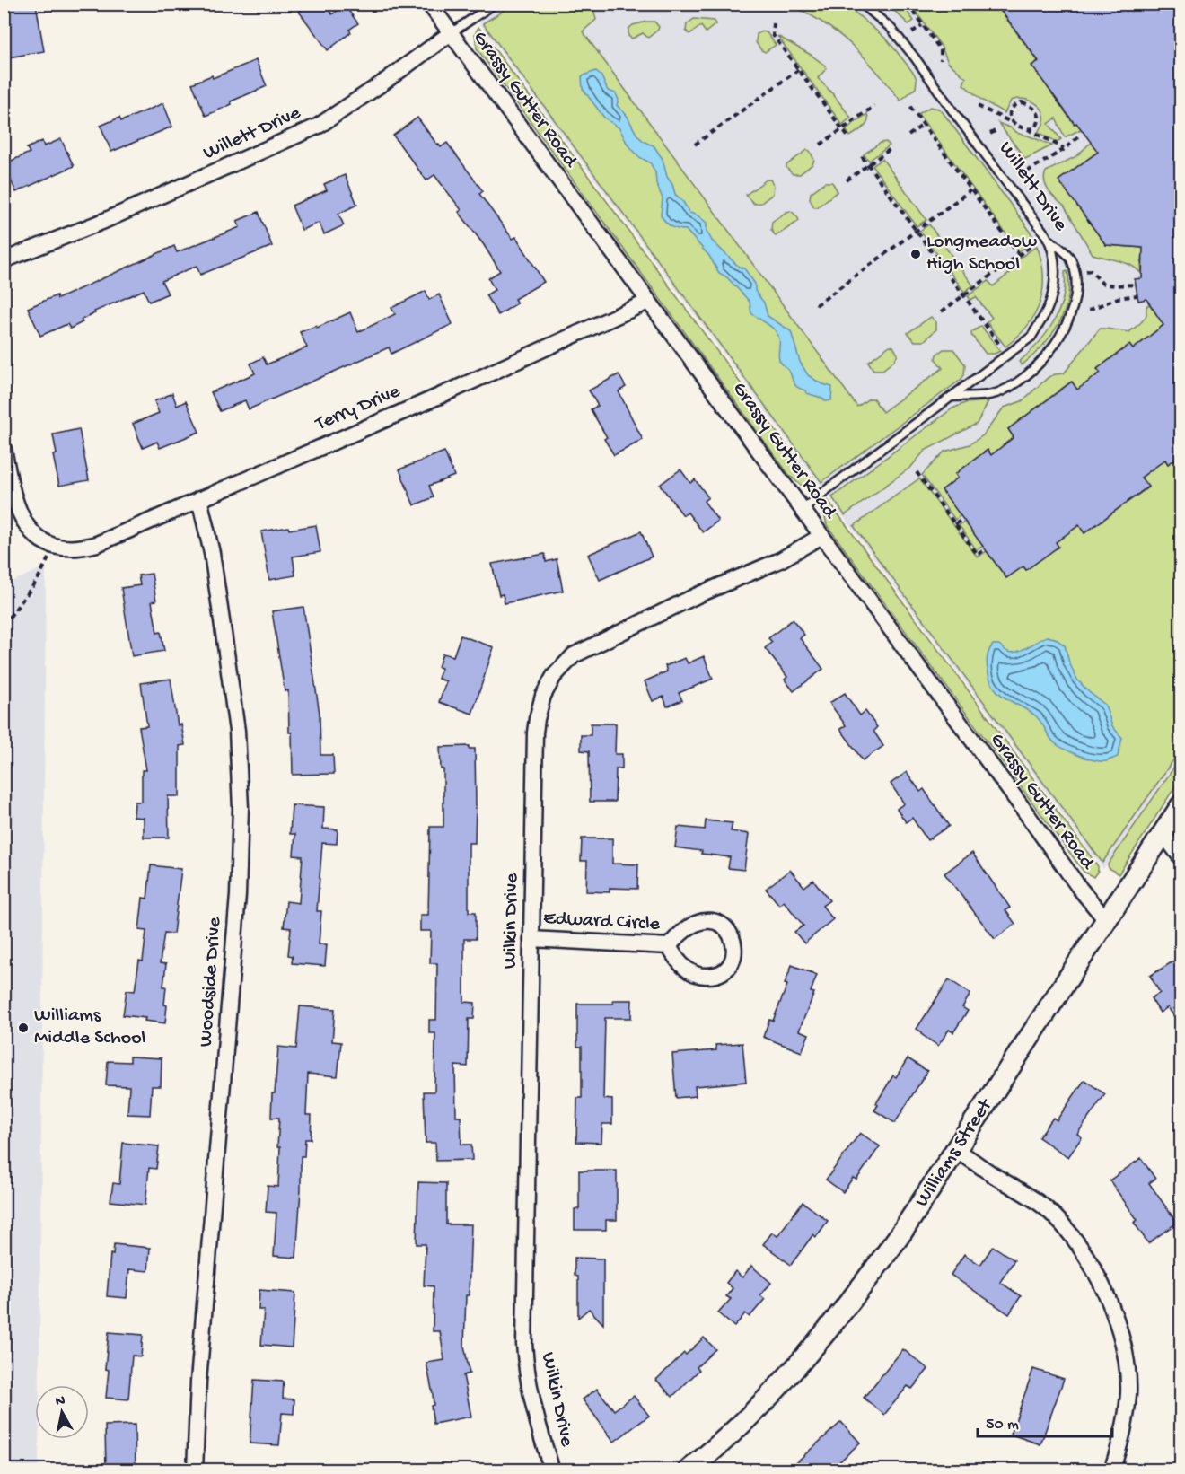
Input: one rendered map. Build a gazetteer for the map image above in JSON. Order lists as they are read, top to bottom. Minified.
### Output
{"streets":{"main road":["Williams Street"],"street":["Grassy Gutter Road","Willett Drive","Terry Drive","Wilkin Drive","Edward Circle","Woodside Drive"]},"crossings":[["Grassy Gutter Road","Willett Drive"],["Grassy Gutter Road","Terry Drive"],["Grassy Gutter Road","Wilkin Drive"],["Grassy Gutter Road","Williams Street"],["Terry Drive","Woodside Drive"],["Wilkin Drive","Edward Circle"]],"places":["Longmeadow High School","Williams Middle School"],"scale_bar":"50 m","north":"top"}
